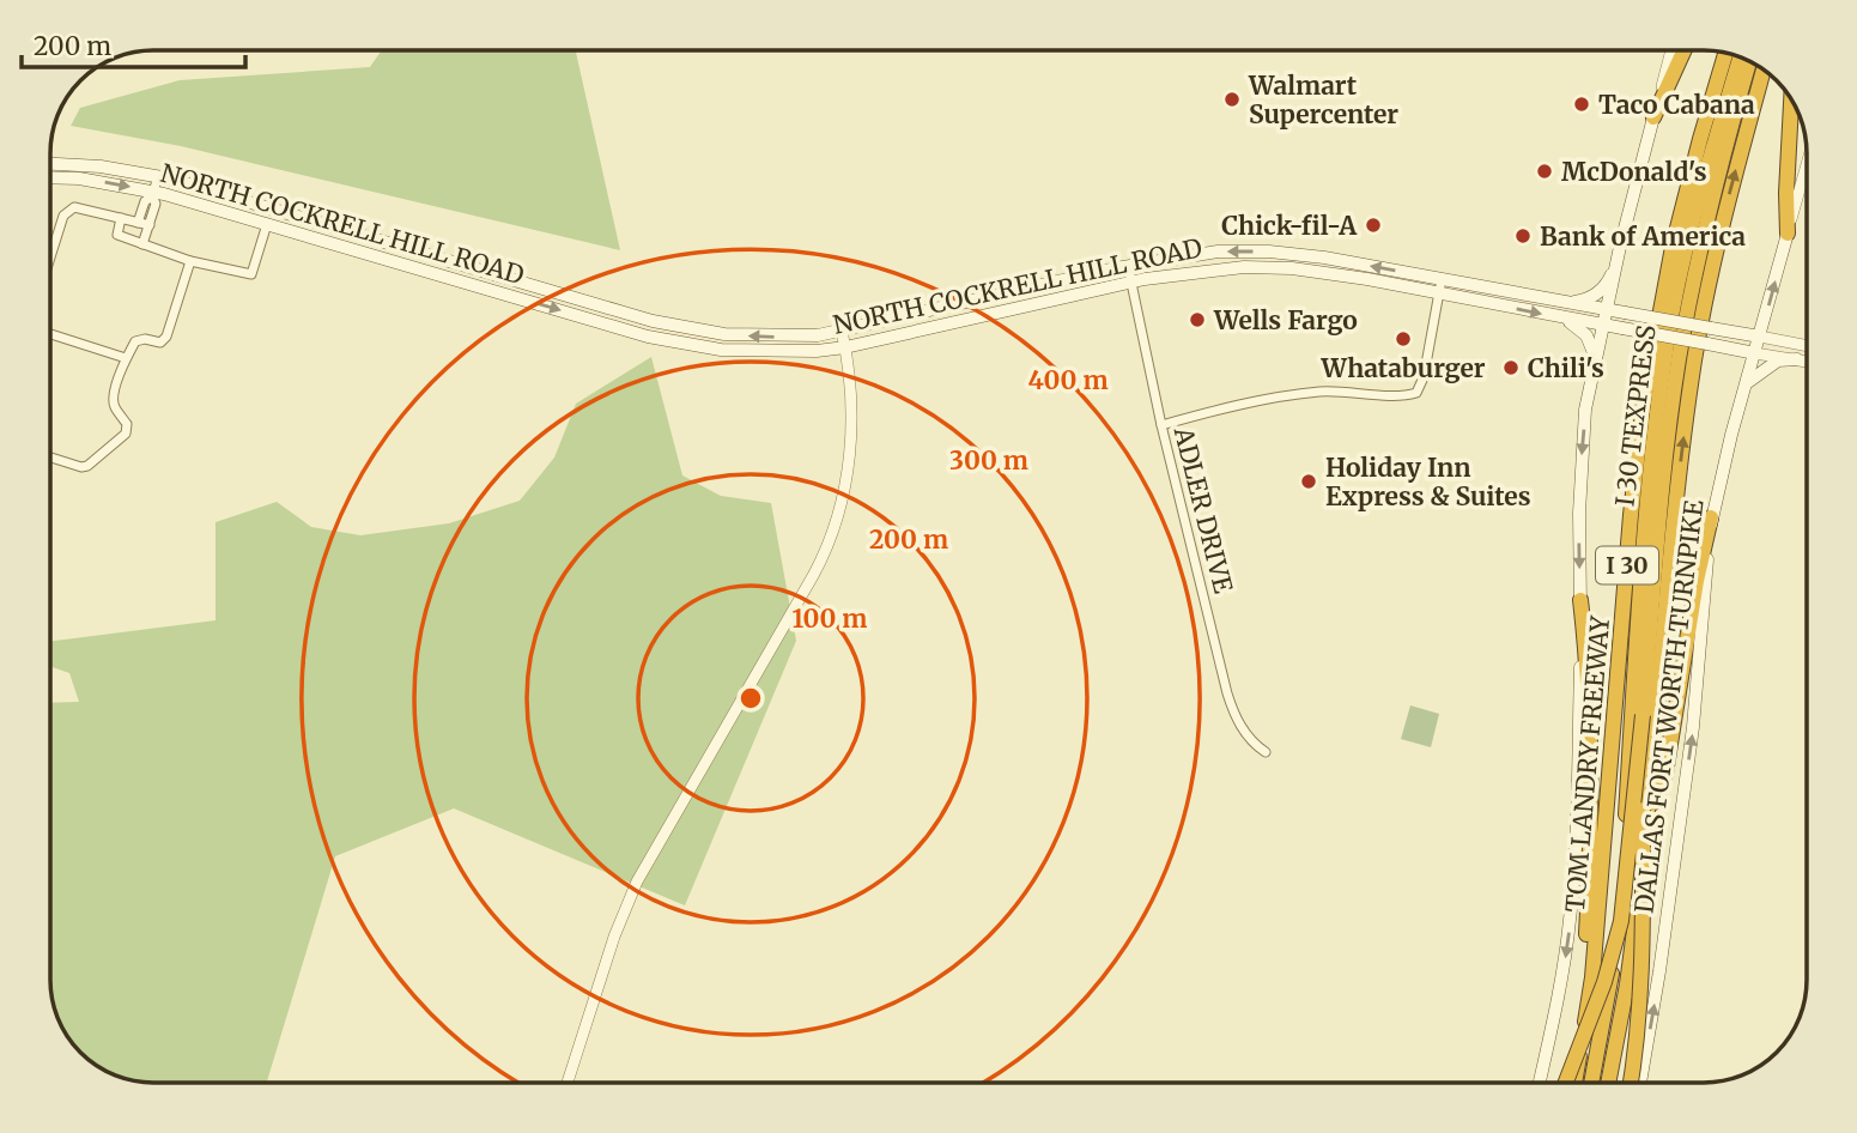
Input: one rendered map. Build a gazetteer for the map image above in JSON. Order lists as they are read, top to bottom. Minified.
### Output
{"streets":{"highway":["I 30 TEXPRESS","I 30","TOM LANDRY FREEWAY"],"main road":["NORTH COCKRELL HILL ROAD","DALLAS FORT WORTH TURNPIKE"],"street":["ADLER DRIVE"]},"crossings":[["NORTH COCKRELL HILL ROAD","ADLER DRIVE"],["NORTH COCKRELL HILL ROAD","DALLAS FORT WORTH TURNPIKE"]],"one_way":["DALLAS FORT WORTH TURNPIKE"],"places":["Walmart Supercenter","Taco Cabana","McDonald's","Chick-fil-A","Bank of America","Wells Fargo","Whataburger","Chili's","Holiday Inn Express & Suites"],"scale_bar":"200 m","rings":["400 m","300 m","200 m","100 m"]}
